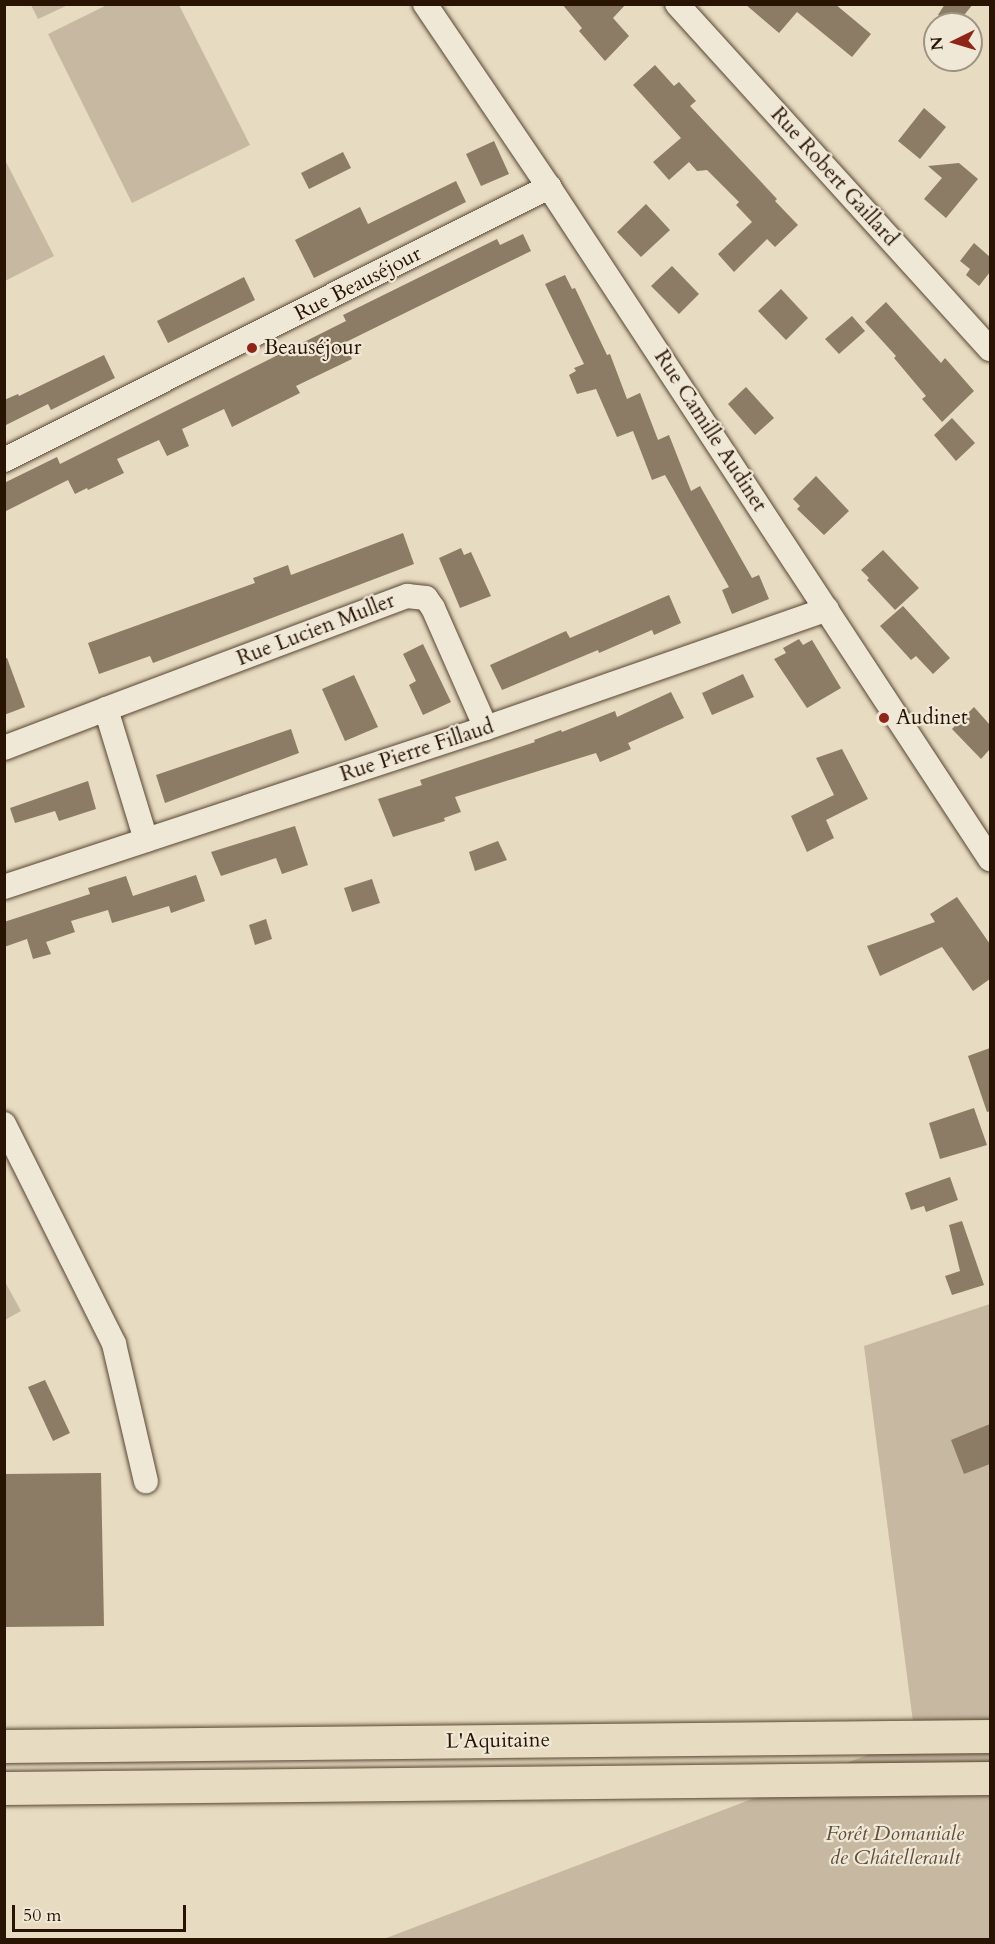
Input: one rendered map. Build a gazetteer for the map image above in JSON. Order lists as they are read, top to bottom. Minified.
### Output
{"streets":{"highway":["L'Aquitaine"],"street":["Rue Robert Gaillard","Rue Beauséjour","Rue Camille Audinet","Rue Lucien Muller","Rue Pierre Fillaud"]},"crossings":[["Rue Beauséjour","Rue Camille Audinet"],["Rue Camille Audinet","Rue Pierre Fillaud"],["Rue Lucien Muller","Rue Pierre Fillaud"]],"parks":["Forêt Domaniale de Châtellerault"],"places":["Beauséjour","Audinet"],"scale_bar":"50 m","north":"left"}
